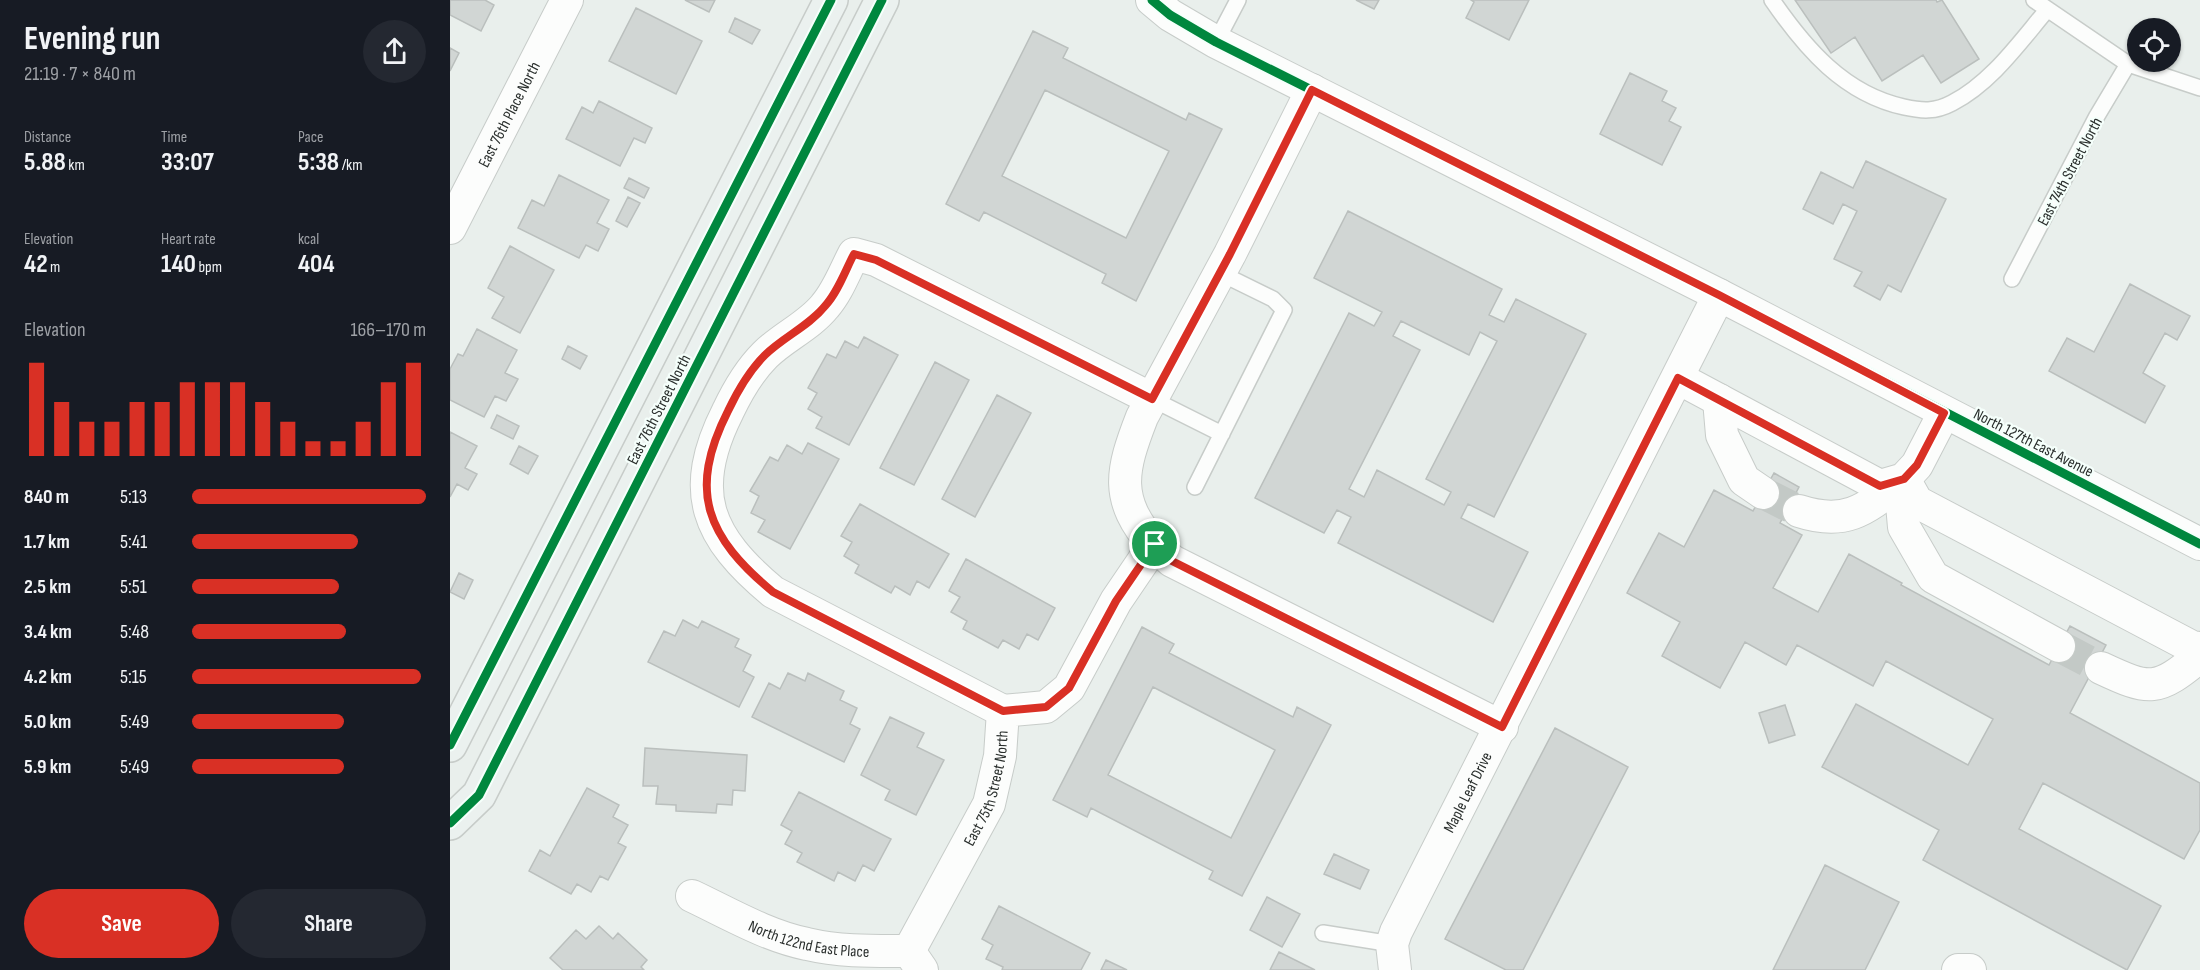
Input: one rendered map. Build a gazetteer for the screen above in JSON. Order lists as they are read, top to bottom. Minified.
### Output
{"streets":{"main road":["East 76th Street North"],"street":["East 76th Place North","North 127th East Avenue","East 75th Street North","Maple Leaf Drive","North 122nd East Place"],"lane":["East 74th Street North"]},"crossings":[["North 127th East Avenue","Maple Leaf Drive"],["East 75th Street North","North 122nd East Place"]],"page":{"heading":["Evening run","21:19 · 7 × 840 m"],"stats":[["Distance","5.88 km"],["Time","33:07"],["Pace","5:38 /km"],["Elevation","42 m"],["Heart rate","140 bpm"],["kcal","404"]],"chart":["Elevation","166–170 m"],"list":[{"name":"840 m","note":"5:13"},{"name":"1.7 km","note":"5:41"},{"name":"2.5 km","note":"5:51"},{"name":"3.4 km","note":"5:48"},{"name":"4.2 km","note":"5:15"},{"name":"5.0 km","note":"5:49"},{"name":"5.9 km","note":"5:49"}],"buttons":["Save","Share"]}}
